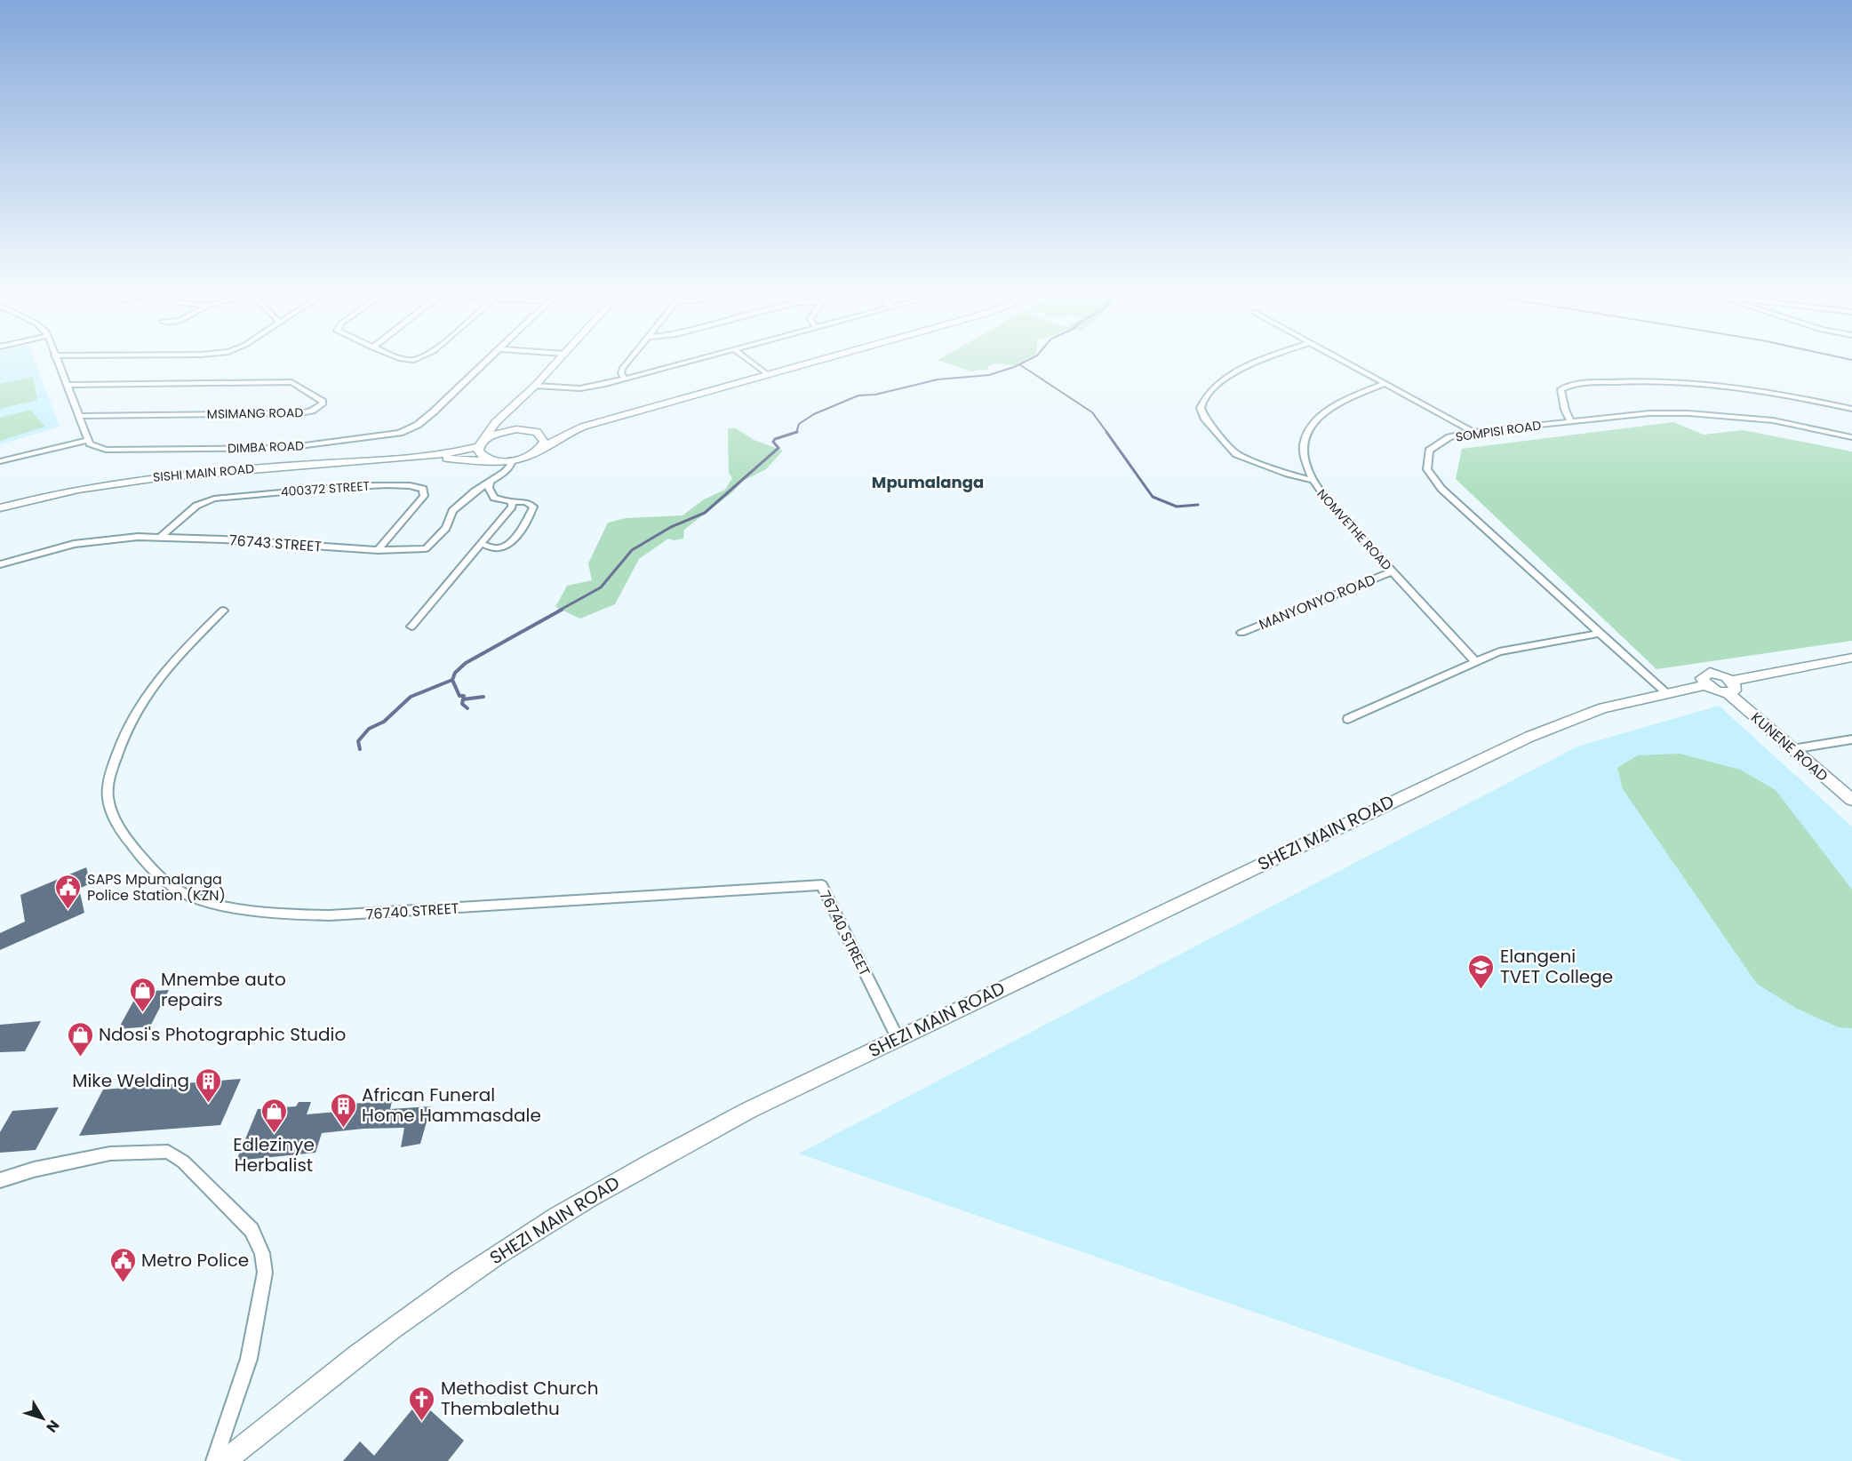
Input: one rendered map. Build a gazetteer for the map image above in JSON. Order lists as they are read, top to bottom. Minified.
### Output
{"streets":{"street":["MSIMANG ROAD","SOMPISI ROAD","DIMBA ROAD","SISHI MAIN ROAD","400372 STREET","NOMVETHE ROAD","76743 STREET","MANYONYO ROAD","KUNENE ROAD","SHEZI MAIN ROAD","76740 STREET"]},"crossings":[["SOMPISI ROAD","SHEZI MAIN ROAD"],["SISHI MAIN ROAD","76743 STREET"],["400372 STREET","76743 STREET"],["NOMVETHE ROAD","MANYONYO ROAD"],["KUNENE ROAD","SHEZI MAIN ROAD"],["SHEZI MAIN ROAD","76740 STREET"]],"districts":["Mpumalanga"],"places":{"public building":["SAPS Mpumalanga Police Station (KZN)","Metro Police"],"school or university":["Elangeni TVET College"],"shop":["Mnembe auto repairs","Ndosi's Photographic Studio","Edlezinye Herbalist"],"building":["Mike Welding","African Funeral Home Hammasdale"],"church":["Methodist Church Thembalethu"]},"north":"bottom right"}
